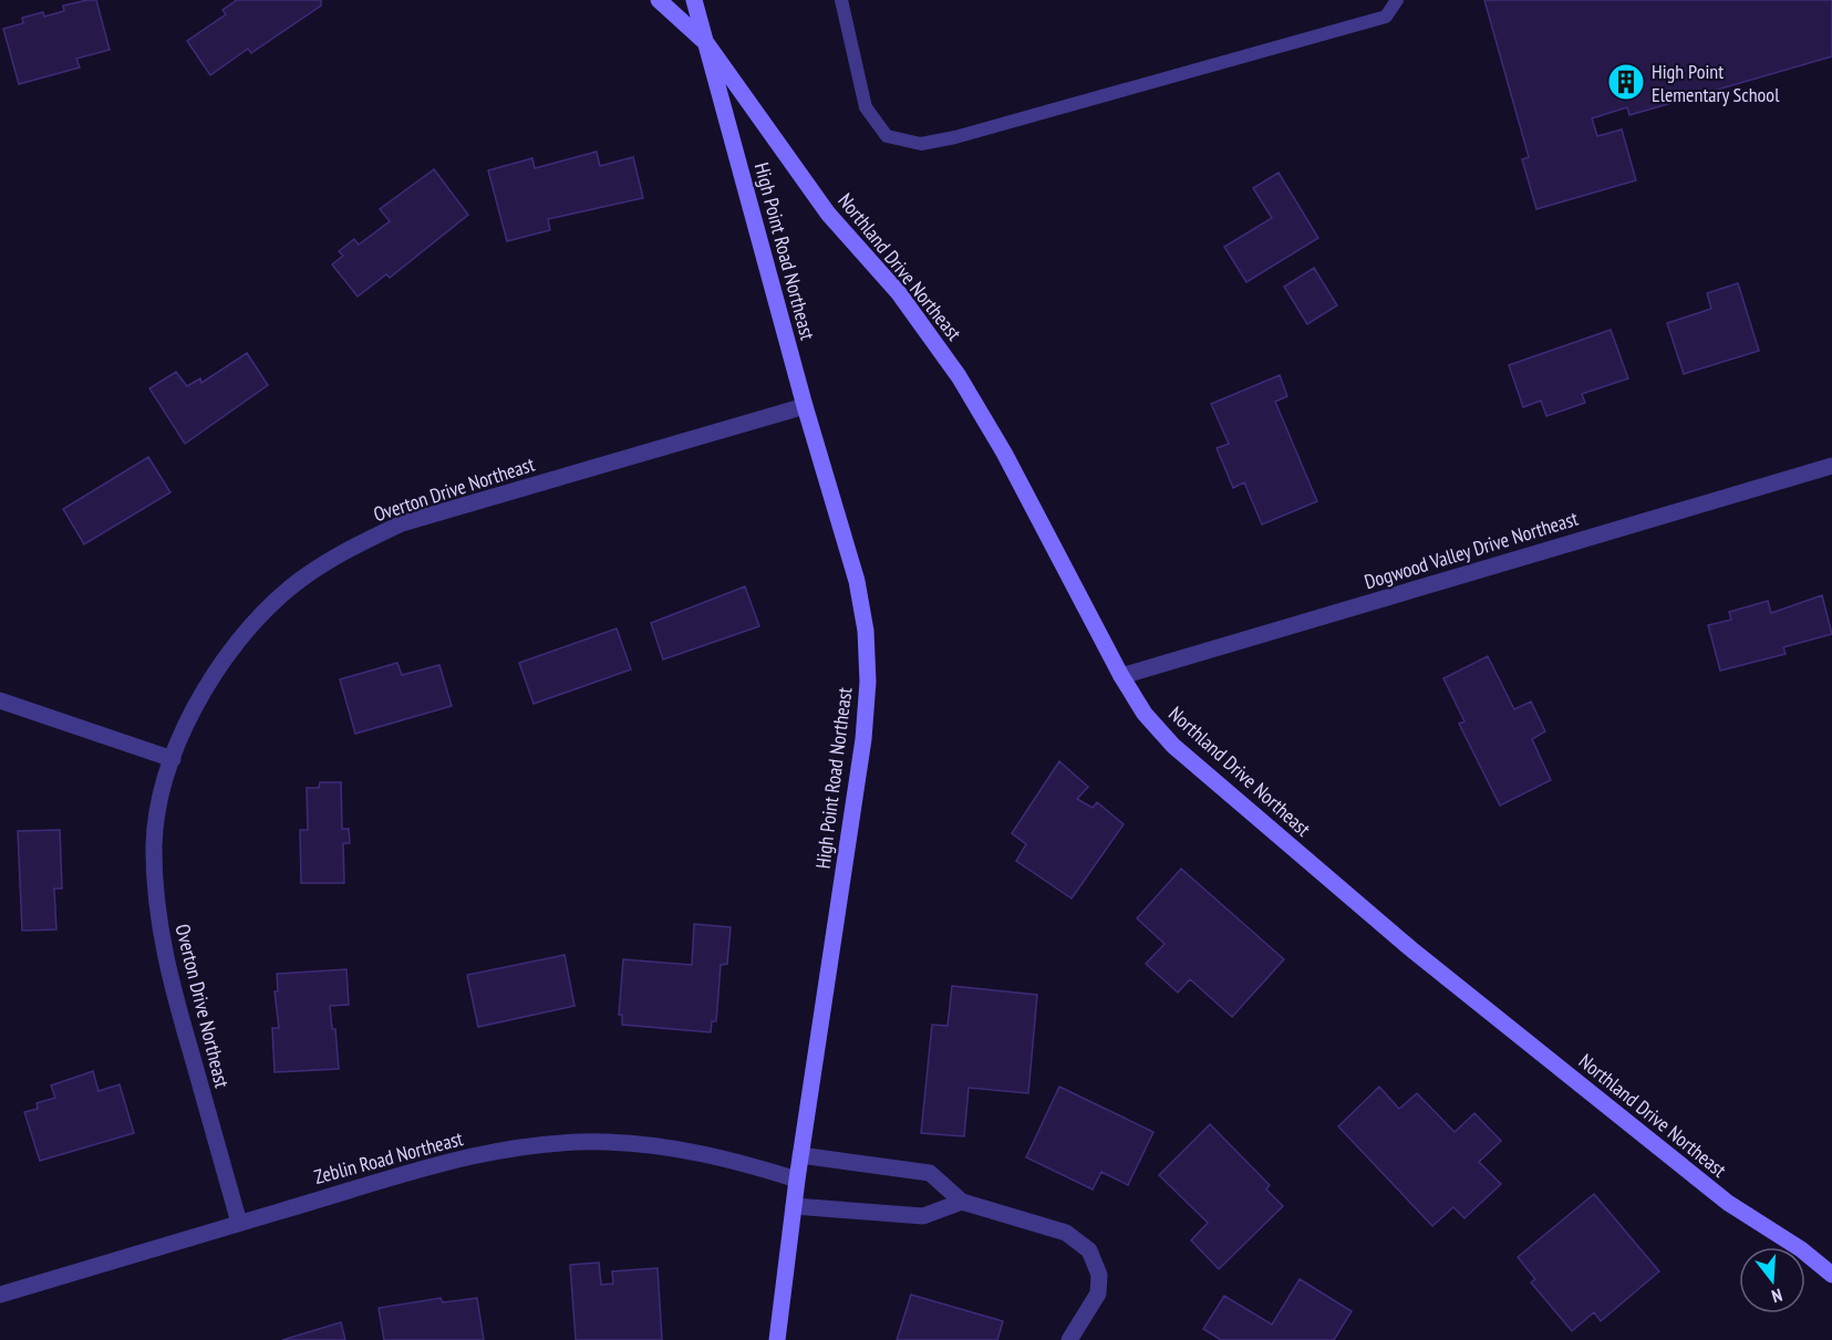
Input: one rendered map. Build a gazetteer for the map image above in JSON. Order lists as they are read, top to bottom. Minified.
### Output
{"streets":{"street":["High Point Road Northeast","Northland Drive Northeast","Overton Drive Northeast","Dogwood Valley Drive Northeast","Zeblin Road Northeast"]},"crossings":[["High Point Road Northeast","Northland Drive Northeast"],["High Point Road Northeast","Overton Drive Northeast"],["High Point Road Northeast","Zeblin Road Northeast"],["Northland Drive Northeast","Dogwood Valley Drive Northeast"],["Overton Drive Northeast","Zeblin Road Northeast"]],"places":{"building":["High Point Elementary School"]},"north":"bottom"}
